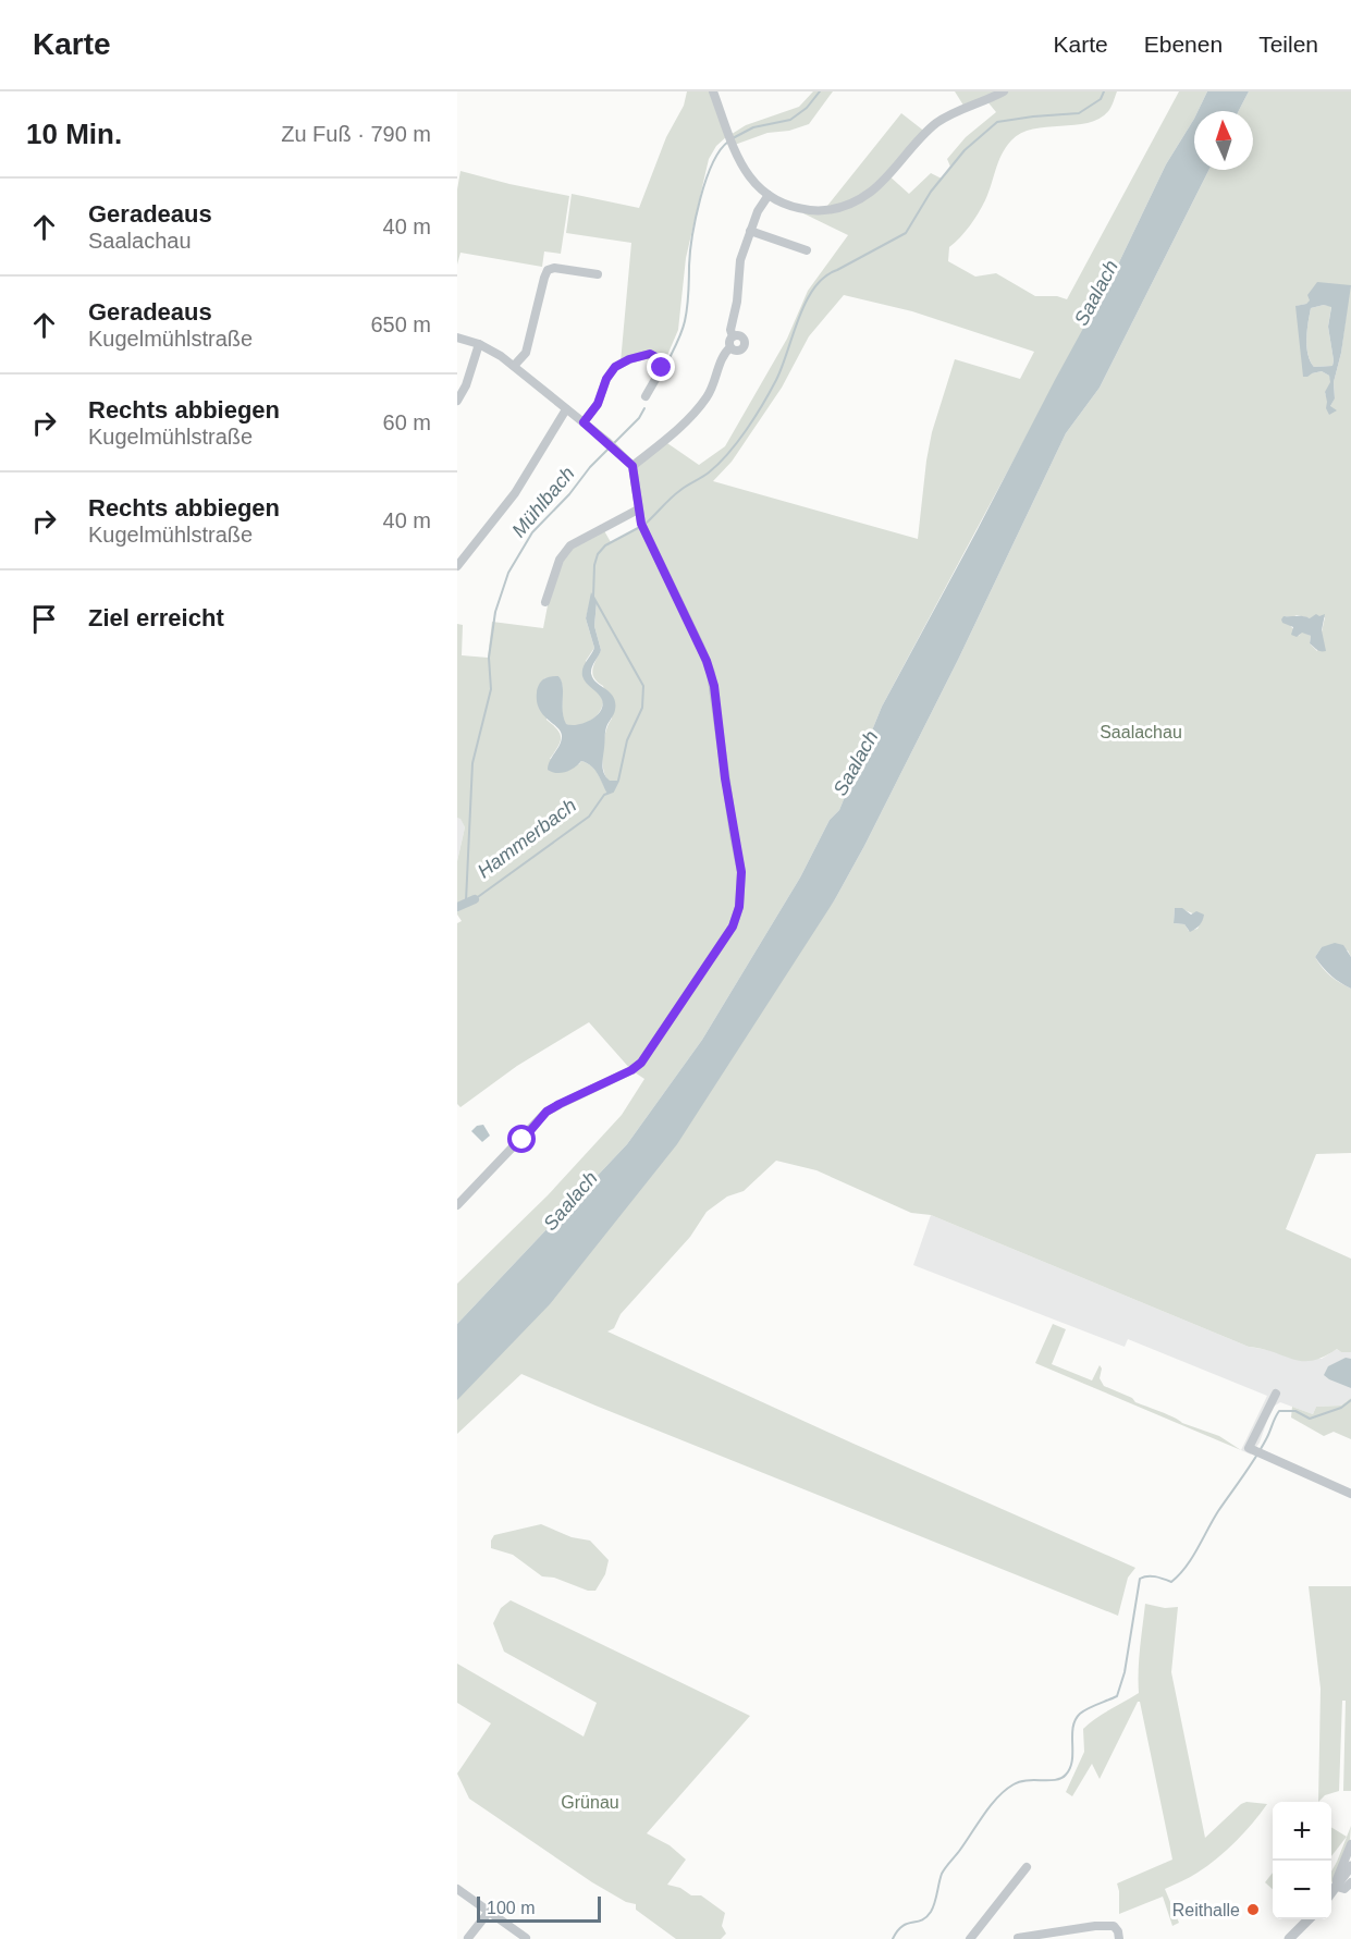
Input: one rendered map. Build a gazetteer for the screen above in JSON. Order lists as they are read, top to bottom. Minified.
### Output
{"water":["Saalach","Mühlbach","Hammerbach"],"parks":["Saalachau","Grünau"],"places":["Reithalle"],"scale_bar":"100 m","north":"top","page":{"header":"Karte","nav":["Karte","Ebenen","Teilen"],"heading":["10 Min.","Zu Fuß · 790 m"],"list":[["Geradeaus","Saalachau","40 m"],["Geradeaus","Kugelmühlstraße","650 m"],["Rechts abbiegen","Kugelmühlstraße","60 m"],["Rechts abbiegen","Kugelmühlstraße","40 m"],"Ziel erreicht"],"map_buttons":["+","−"],"scale":"100 m"}}
